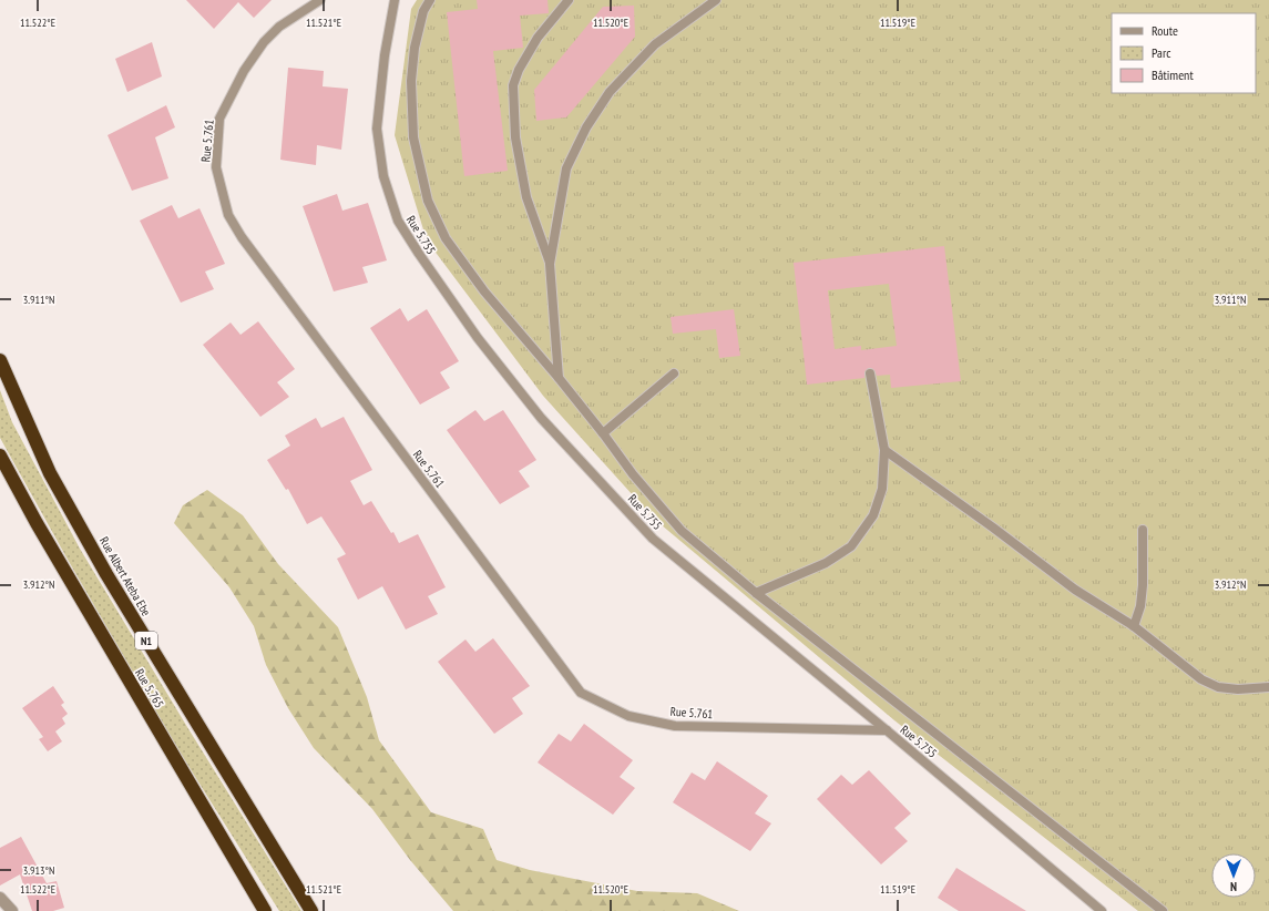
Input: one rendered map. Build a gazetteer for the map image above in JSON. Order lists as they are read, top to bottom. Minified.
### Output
{"streets":{"highway":["Rue Albert Ateba Ebe","N1","Rue 5.765"],"lane":["Rue 5.761","Rue 5.755"]},"crossings":[["Rue 5.761","Rue 5.755"]],"legend":["Route","Parc","Bâtiment"],"north":"bottom","coordinates":["11.522°E","11.521°E","11.520°E","11.519°E","3.911°N","3.912°N","3.913°N"]}
